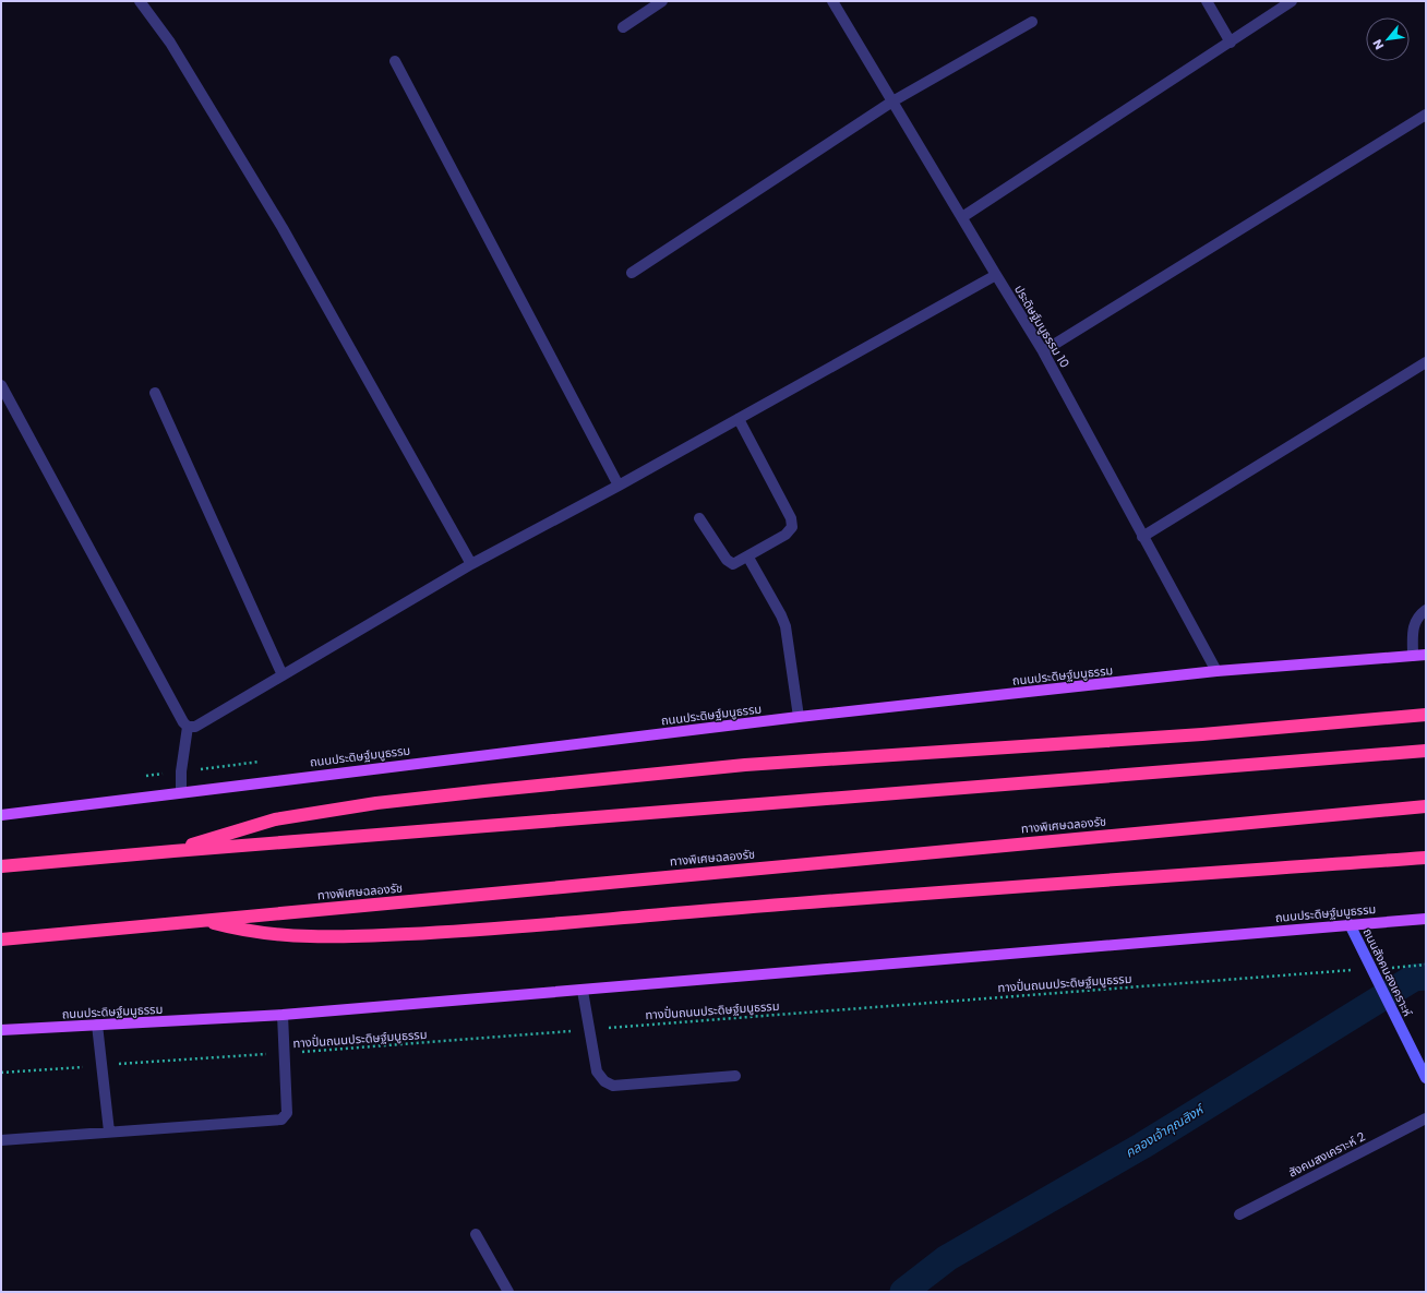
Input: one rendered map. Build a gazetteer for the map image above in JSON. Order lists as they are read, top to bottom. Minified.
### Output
{"streets":{"highway":["ทางพิเศษฉลองรัช"],"main road":["ถนนประดิษฐ์มนูธรรม","ถนนสังคมสงเคราะห์"],"street":["ประดิษฐ์มนูธรรม 10","สังคมสงเคราะห์ 2"],"path":["ทางปั่นถนนประดิษฐ์มนูธรรม"]},"crossings":[["ประดิษฐ์มนูธรรม 10","ถนนประดิษฐ์มนูธรรม"],["ถนนประดิษฐ์มนูธรรม","ถนนสังคมสงเคราะห์"],["ถนนสังคมสงเคราะห์","ทางปั่นถนนประดิษฐ์มนูธรรม"]],"water":["คลองเจ้าคุณสิงห์"],"north":"bottom left"}
